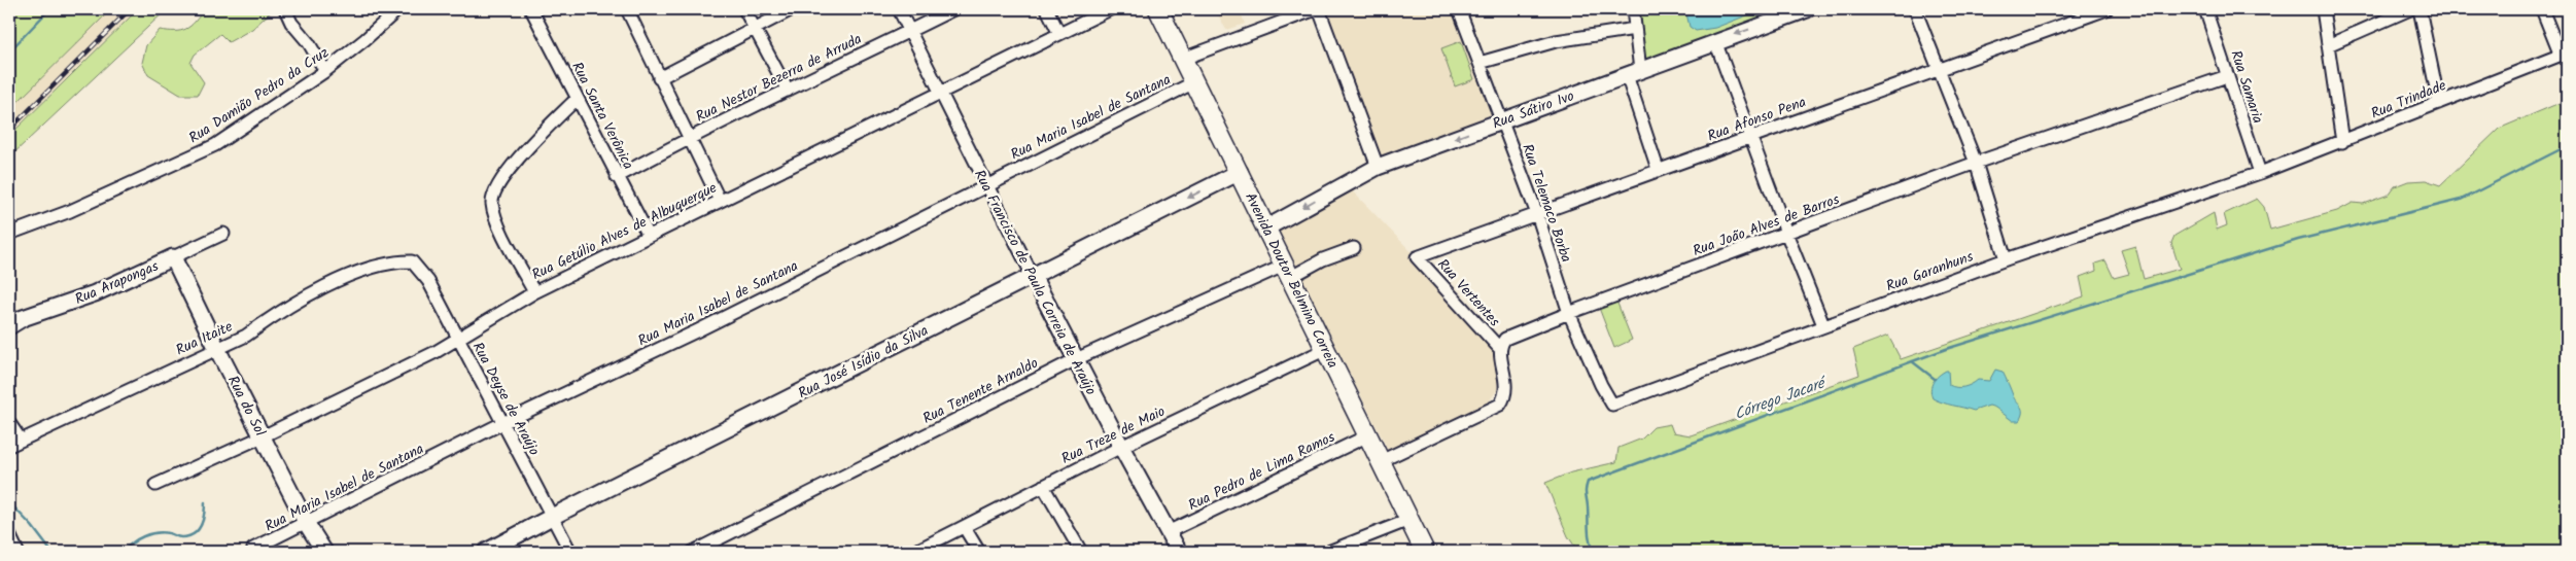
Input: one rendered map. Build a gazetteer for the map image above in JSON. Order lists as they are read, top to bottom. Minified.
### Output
{"streets":{"main road":["Avenida Doutor Belmino Correia"],"street":["Rua Nestor Bezerra de Arruda","Rua Samaria","Rua Damião Pedro da Cruz","Rua Trindade","Rua Sátiro Ivo","Rua Santa Verônica","Rua Maria Isabel de Santana","Rua Afonso Pena","Rua Telemaco Borba","Rua João Alves de Barros","Rua Getúlio Alves de Albuquerque","Rua Garanhuns","Rua Arapongas","Rua Francisco de Paula Correia de Araújo","Rua Vertentes","Rua Itaite","Rua José Isídio da Silva","Rua Tenente Arnaldo","Rua Deyse de Araújo","Rua do Sol","Rua Treze de Maio","Rua Pedro de Lima Ramos"]},"crossings":[["Rua Nestor Bezerra de Arruda","Rua Santa Verônica"],["Rua Nestor Bezerra de Arruda","Rua Francisco de Paula Correia de Araújo"],["Rua Samaria","Rua Trindade"],["Rua Samaria","Rua João Alves de Barros"],["Rua Samaria","Rua Garanhuns"],["Rua Trindade","Rua Garanhuns"],["Rua Sátiro Ivo","Rua Telemaco Borba"],["Rua Sátiro Ivo","Avenida Doutor Belmino Correia"],["Rua Santa Verônica","Rua Getúlio Alves de Albuquerque"],["Rua Maria Isabel de Santana","Avenida Doutor Belmino Correia"],["Rua Maria Isabel de Santana","Rua Francisco de Paula Correia de Araújo"],["Rua Maria Isabel de Santana","Rua Deyse de Araújo"],["Rua Maria Isabel de Santana","Rua do Sol"],["Rua Afonso Pena","Rua Telemaco Borba"],["Rua Afonso Pena","Rua Vertentes"],["Rua Telemaco Borba","Rua João Alves de Barros"],["Rua Telemaco Borba","Rua Garanhuns"],["Rua João Alves de Barros","Rua Vertentes"],["Rua Getúlio Alves de Albuquerque","Rua Francisco de Paula Correia de Araújo"],["Rua Getúlio Alves de Albuquerque","Rua Deyse de Araújo"],["Rua Getúlio Alves de Albuquerque","Rua do Sol"],["Avenida Doutor Belmino Correia","Rua José Isídio da Silva"],["Avenida Doutor Belmino Correia","Rua Tenente Arnaldo"],["Avenida Doutor Belmino Correia","Rua Treze de Maio"],["Avenida Doutor Belmino Correia","Rua Pedro de Lima Ramos"],["Rua Arapongas","Rua do Sol"],["Rua Francisco de Paula Correia de Araújo","Rua José Isídio da Silva"],["Rua Francisco de Paula Correia de Araújo","Rua Tenente Arnaldo"],["Rua Francisco de Paula Correia de Araújo","Rua Treze de Maio"],["Rua Francisco de Paula Correia de Araújo","Rua Pedro de Lima Ramos"],["Rua Itaite","Rua Deyse de Araújo"],["Rua Itaite","Rua do Sol"],["Rua José Isídio da Silva","Rua Deyse de Araújo"]],"one_way":["Rua Sátiro Ivo"],"water":["Córrego Jacaré"]}
